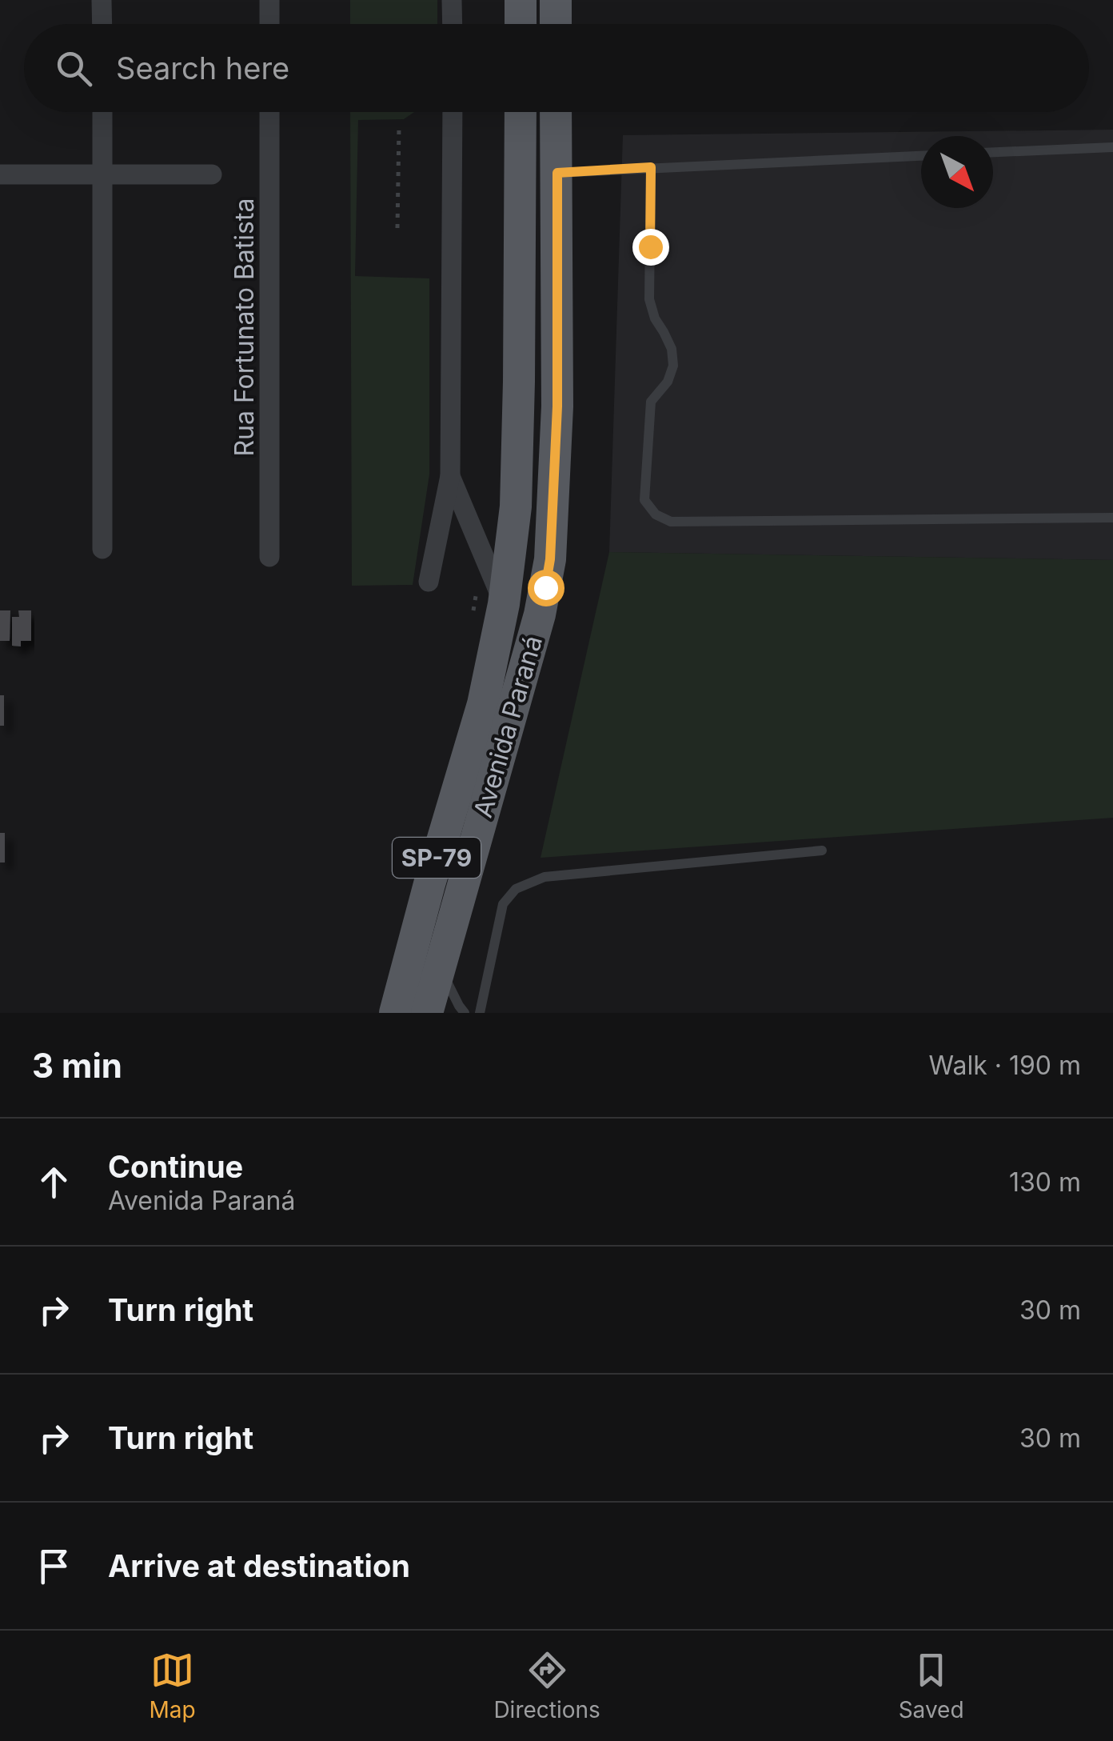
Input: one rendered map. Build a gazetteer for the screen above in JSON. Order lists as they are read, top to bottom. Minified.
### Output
{"streets":{"main road":["Avenida Paraná","SP-79"],"street":["Rua Fortunato Batista"]},"north":"bottom right","page":{"search":"Search here","heading":["3 min","Walk · 190 m"],"list":[["Continue","Avenida Paraná","130 m"],["Turn right","30 m"],["Turn right","30 m"],"Arrive at destination"],"nav":["Map","Directions","Saved"]}}
